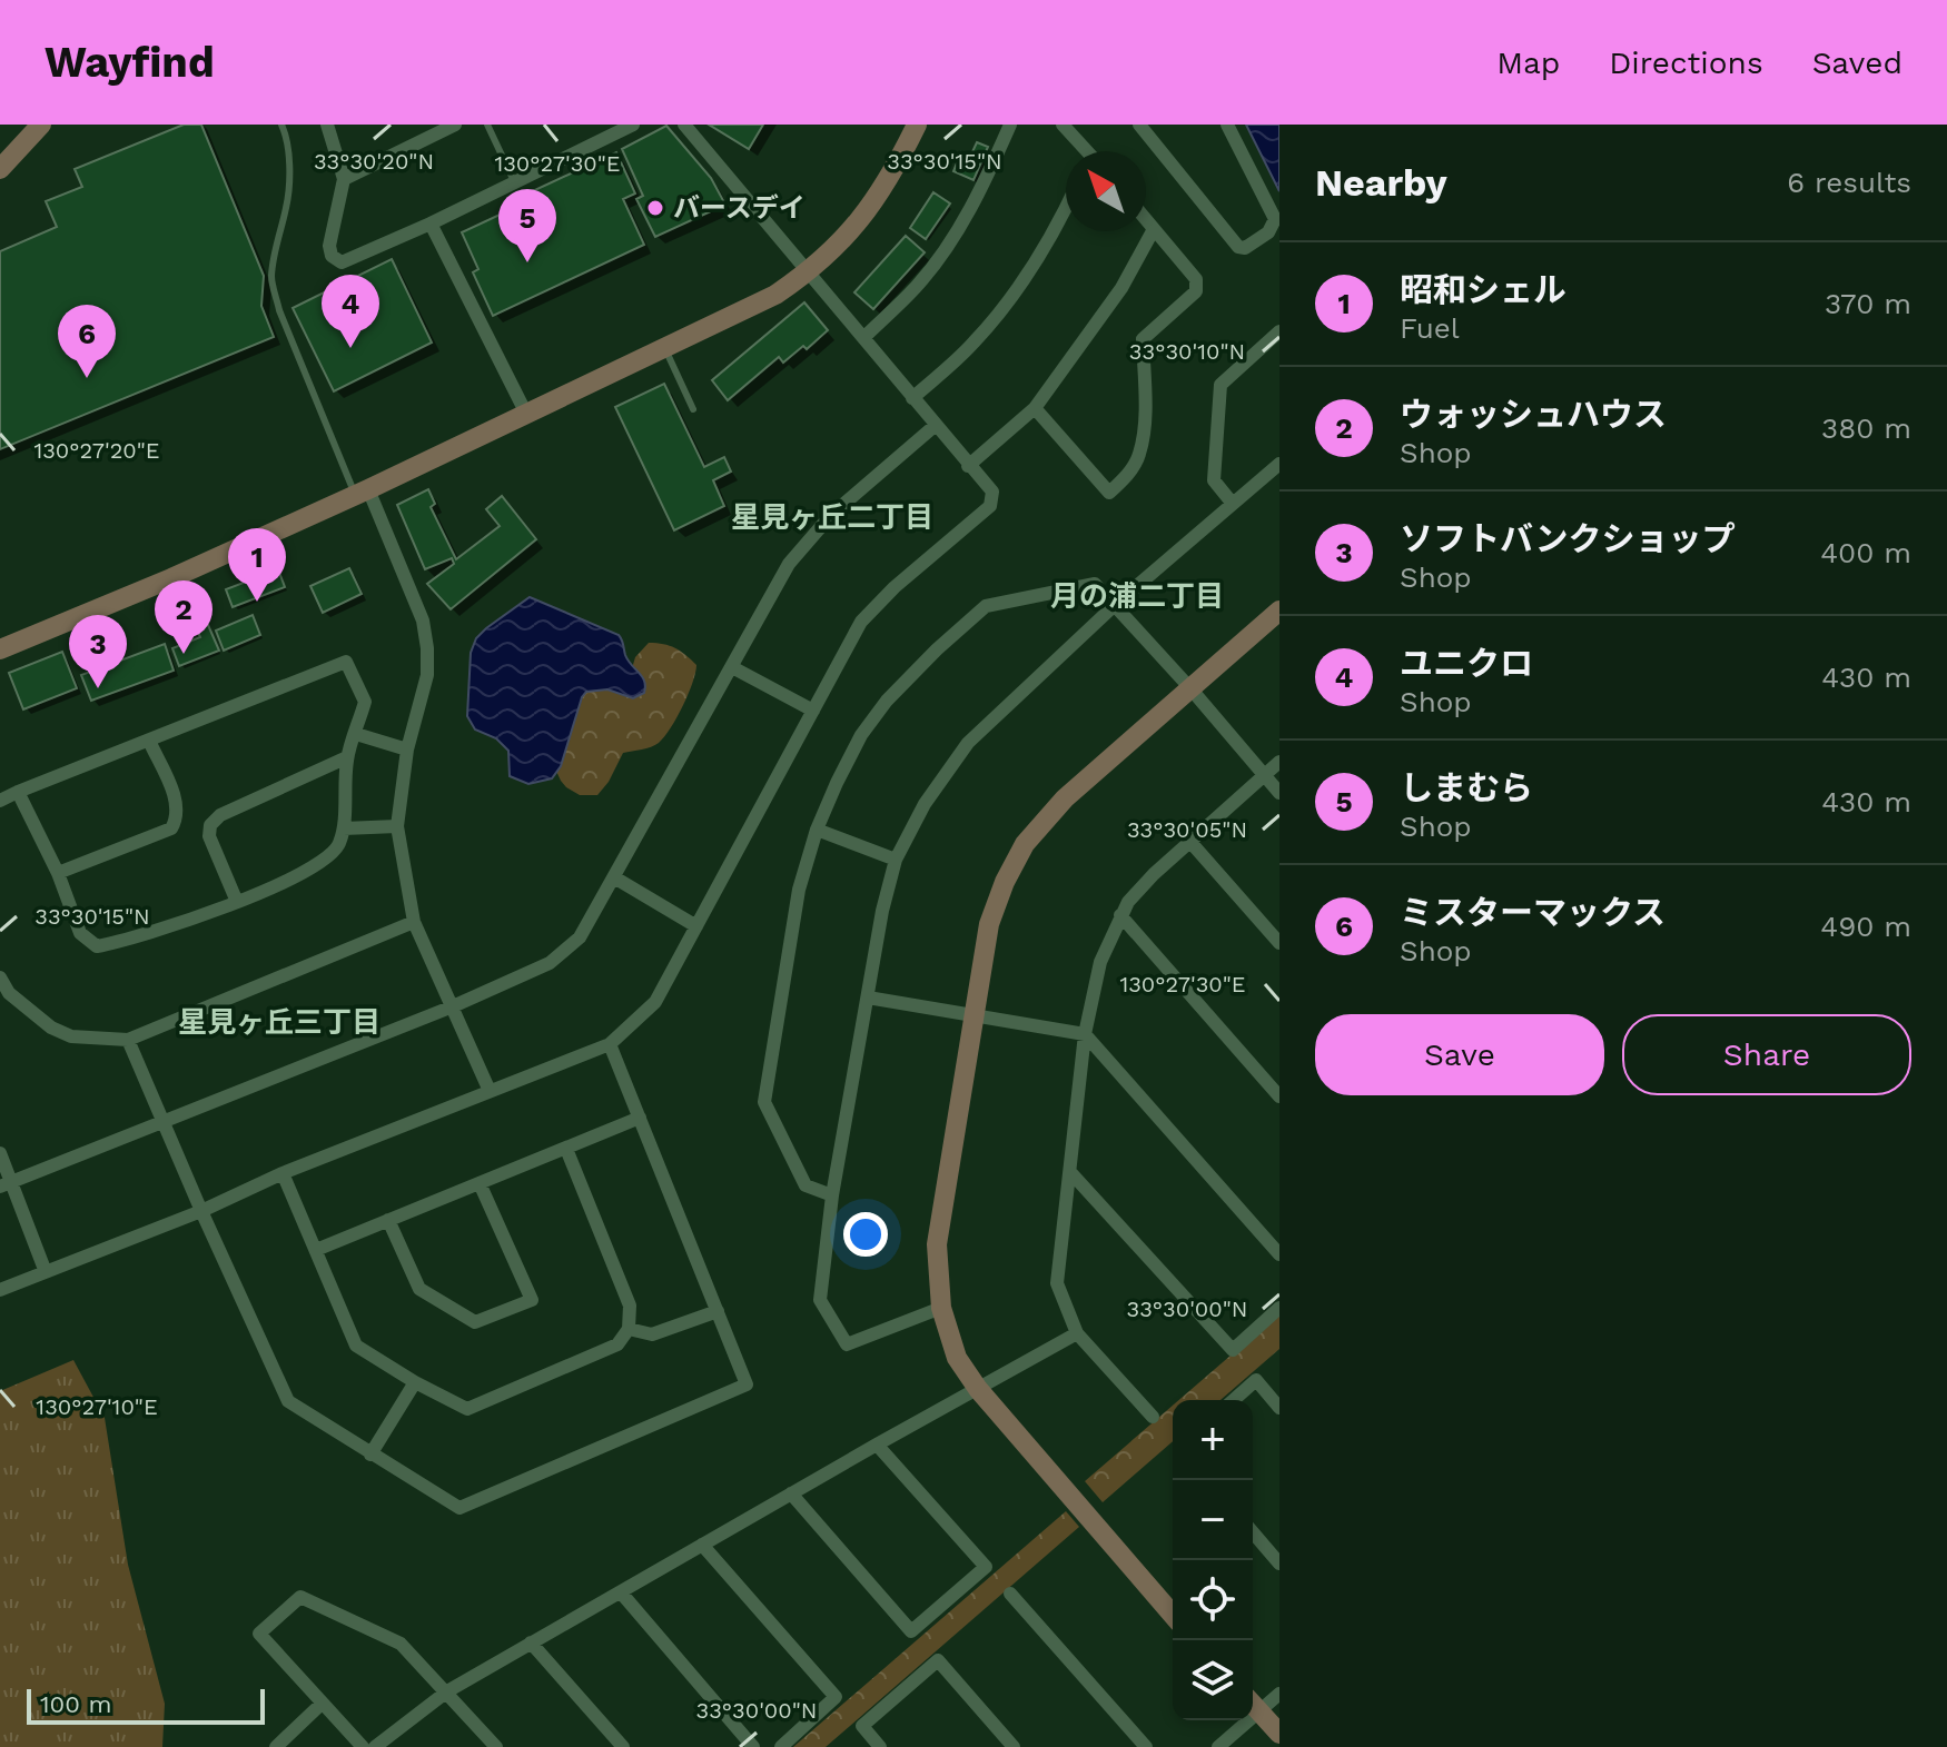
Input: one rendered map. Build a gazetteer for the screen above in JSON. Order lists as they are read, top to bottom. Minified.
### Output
{"districts":["星見ヶ丘二丁目","月の浦二丁目","星見ヶ丘三丁目"],"places":["バースデイ"],"scale_bar":"100 m","north":"top left","page":{"header":"Wayfind","nav":["Map","Directions","Saved"],"heading":["Nearby","6 results"],"pins":["5","4","6","1","2","3"],"list":[{"mark":"1","name":"昭和シェル","note":"Fuel","value":"370 m"},{"mark":"2","name":"ウォッシュハウス","note":"Shop","value":"380 m"},{"mark":"3","name":"ソフトバンクショップ","note":"Shop","value":"400 m"},{"mark":"4","name":"ユニクロ","note":"Shop","value":"430 m"},{"mark":"5","name":"しまむら","note":"Shop","value":"430 m"},{"mark":"6","name":"ミスターマックス","note":"Shop","value":"490 m"}],"buttons":["Save","Share"],"map_buttons":["+","−"],"scale":"100 m"},"coordinates":["33°30'20\"N","33°30'15\"N","130°27'30\"E","33°30'10\"N","130°27'20\"E","33°30'05\"N","33°30'00\"N","130°27'10\"E"]}
